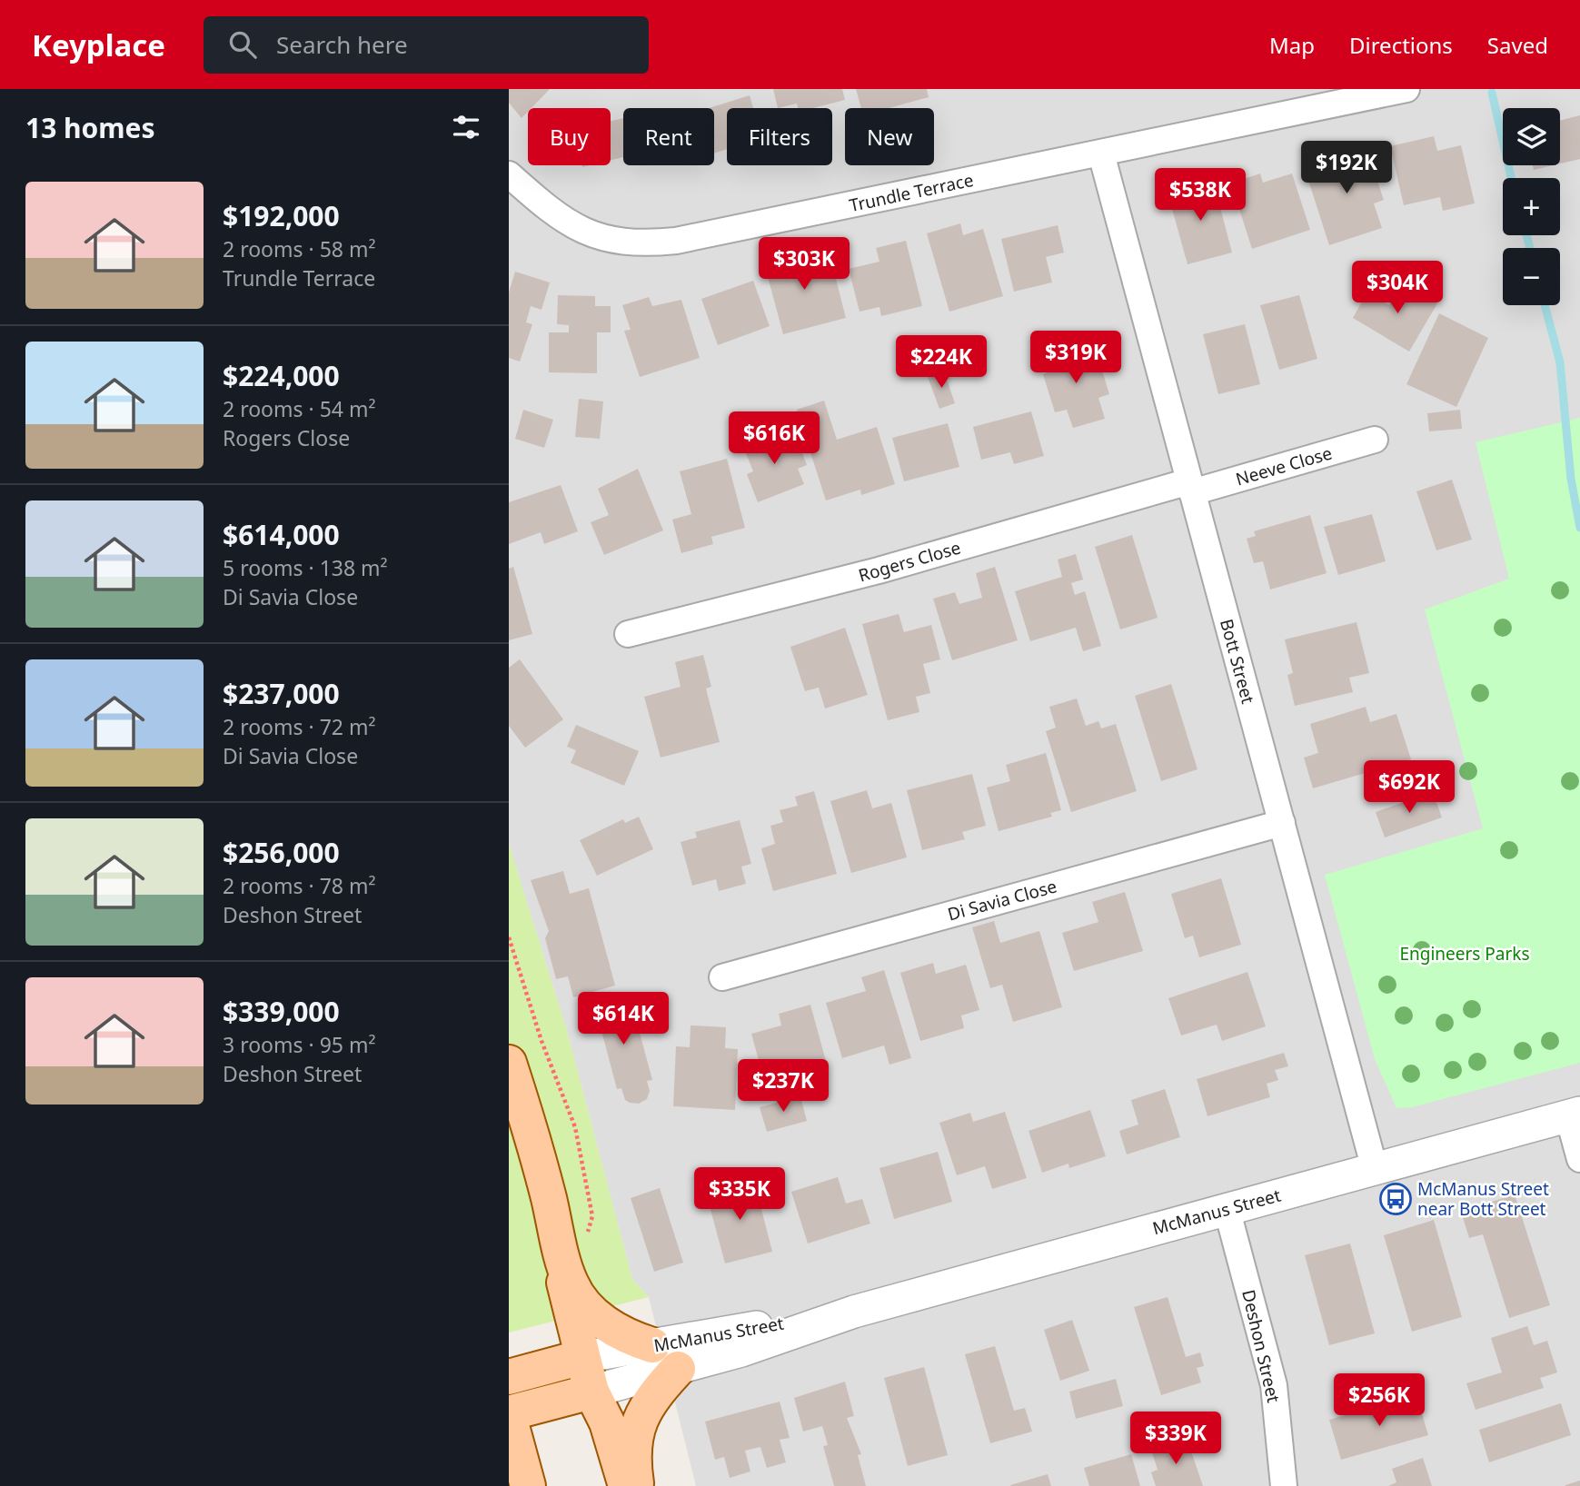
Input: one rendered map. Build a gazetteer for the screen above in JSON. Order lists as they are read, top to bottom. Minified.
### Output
{"streets":{"street":["Trundle Terrace","Neeve Close","Rogers Close","Bott Street","Di Savia Close","McManus Street","Deshon Street"]},"crossings":[["Trundle Terrace","Bott Street"],["Neeve Close","Rogers Close"],["Neeve Close","Bott Street"],["Rogers Close","Bott Street"],["Bott Street","Di Savia Close"],["Bott Street","McManus Street"],["McManus Street","Deshon Street"]],"parks":["Engineers Parks"],"places":{"bus stop":["McManus Street near Bott Street"]},"page":{"header":"Keyplace","search":"Search here","nav":["Map","Directions","Saved"],"heading":"13 homes","map_buttons":["+","−"],"chip":["Buy","Rent","Filters","New"],"price":["$192K","$538K","$303K","$304K","$319K","$224K","$616K","$692K","$614K","$237K","$335K","$256K","$339K"],"list":[{"name":"$192,000","note":"2 rooms · 58 m² · Trundle Terrace"},{"name":"$224,000","note":"2 rooms · 54 m² · Rogers Close"},{"name":"$614,000","note":"5 rooms · 138 m² · Di Savia Close"},{"name":"$237,000","note":"2 rooms · 72 m² · Di Savia Close"},{"name":"$256,000","note":"2 rooms · 78 m² · Deshon Street"},{"name":"$339,000","note":"3 rooms · 95 m² · Deshon Street"}]}}
